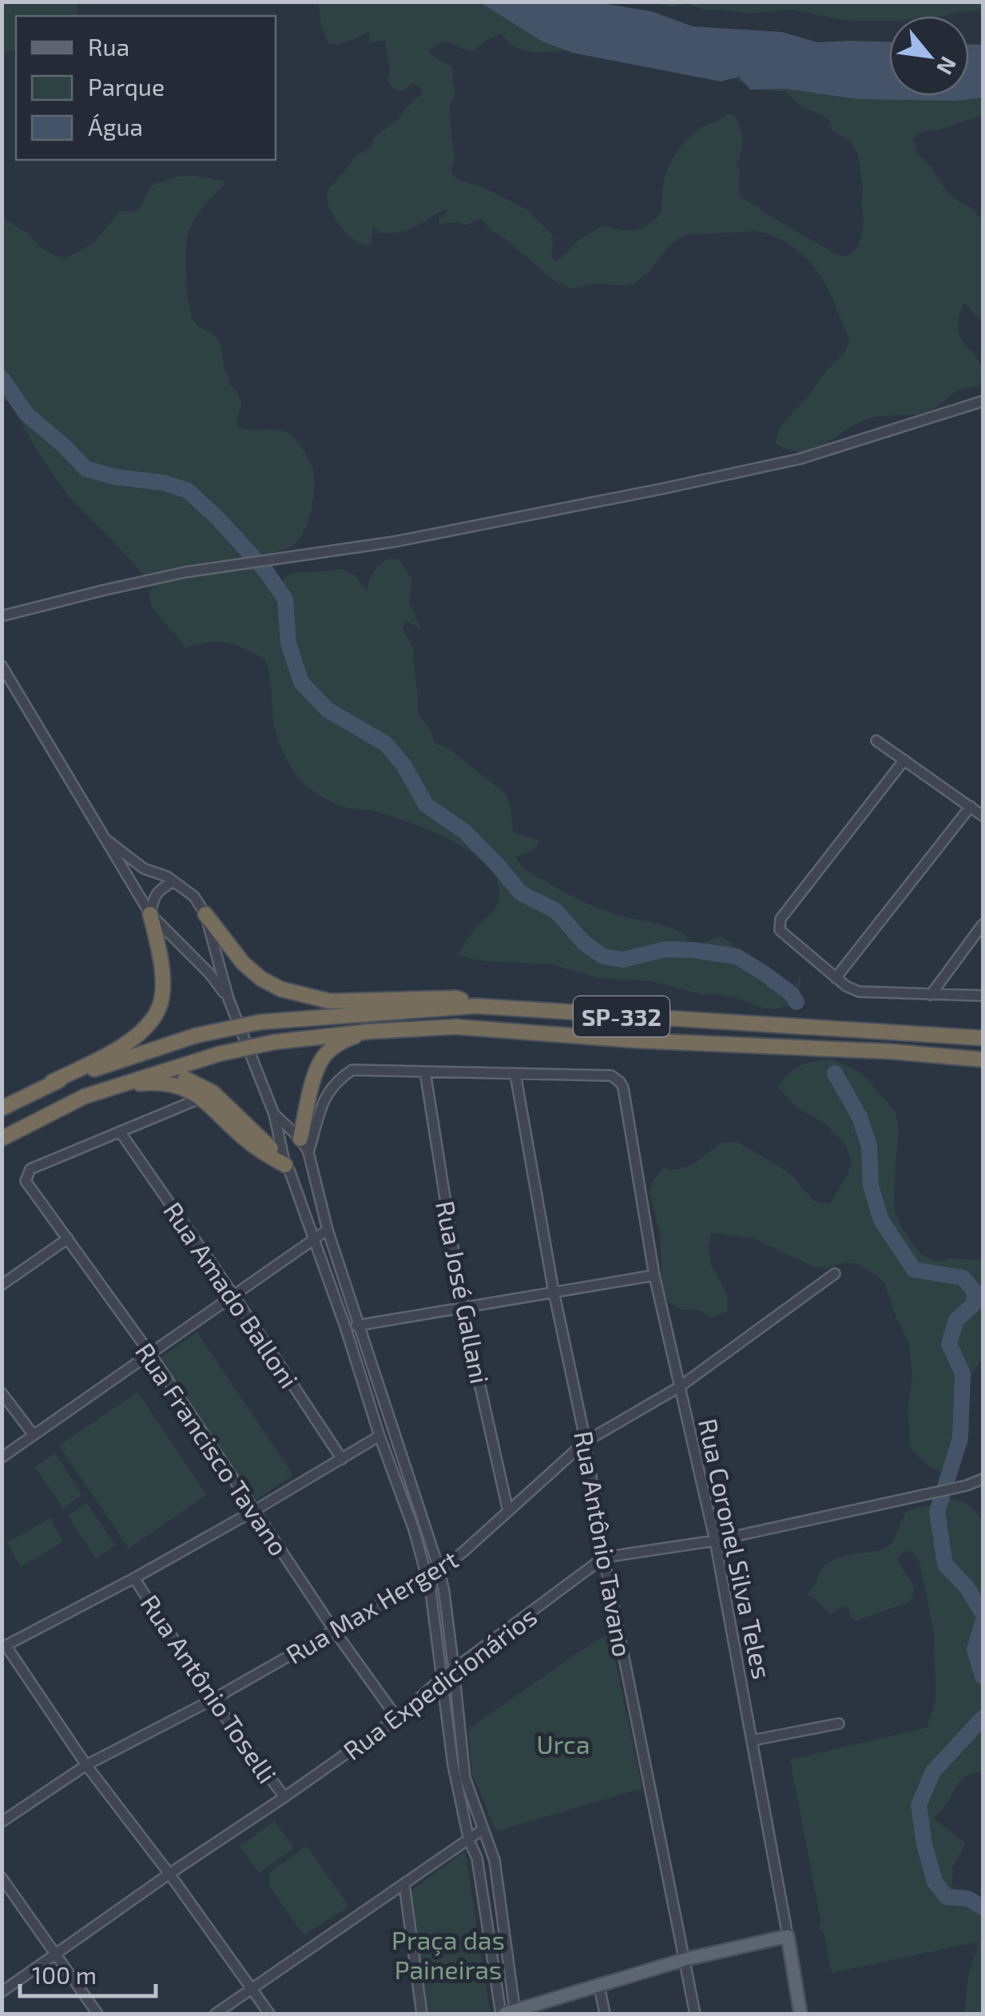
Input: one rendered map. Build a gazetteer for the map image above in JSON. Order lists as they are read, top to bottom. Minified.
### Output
{"streets":{"highway":["SP-332"],"main road":["Rua Coronel Silva Teles"],"street":["Rua José Gallani","Rua Amado Balloni","Rua Francisco Tavano","Rua Antônio Tavano","Rua Max Hergert","Rua Expedicionários","Rua Antônio Toselli"]},"crossings":[["Rua José Gallani","Rua Max Hergert"],["Rua Amado Balloni","Rua Francisco Tavano"],["Rua Francisco Tavano","Rua Max Hergert"],["Rua Francisco Tavano","Rua Expedicionários"],["Rua Antônio Tavano","Rua Coronel Silva Teles"],["Rua Antônio Tavano","Rua Max Hergert"],["Rua Antônio Tavano","Rua Expedicionários"],["Rua Coronel Silva Teles","Rua Max Hergert"],["Rua Coronel Silva Teles","Rua Expedicionários"],["Rua Max Hergert","Rua Antônio Toselli"],["Rua Expedicionários","Rua Antônio Toselli"]],"parks":["Urca","Praça das Paineiras"],"legend":["Rua","Parque","Água"],"scale_bar":"100 m","north":"bottom right"}
